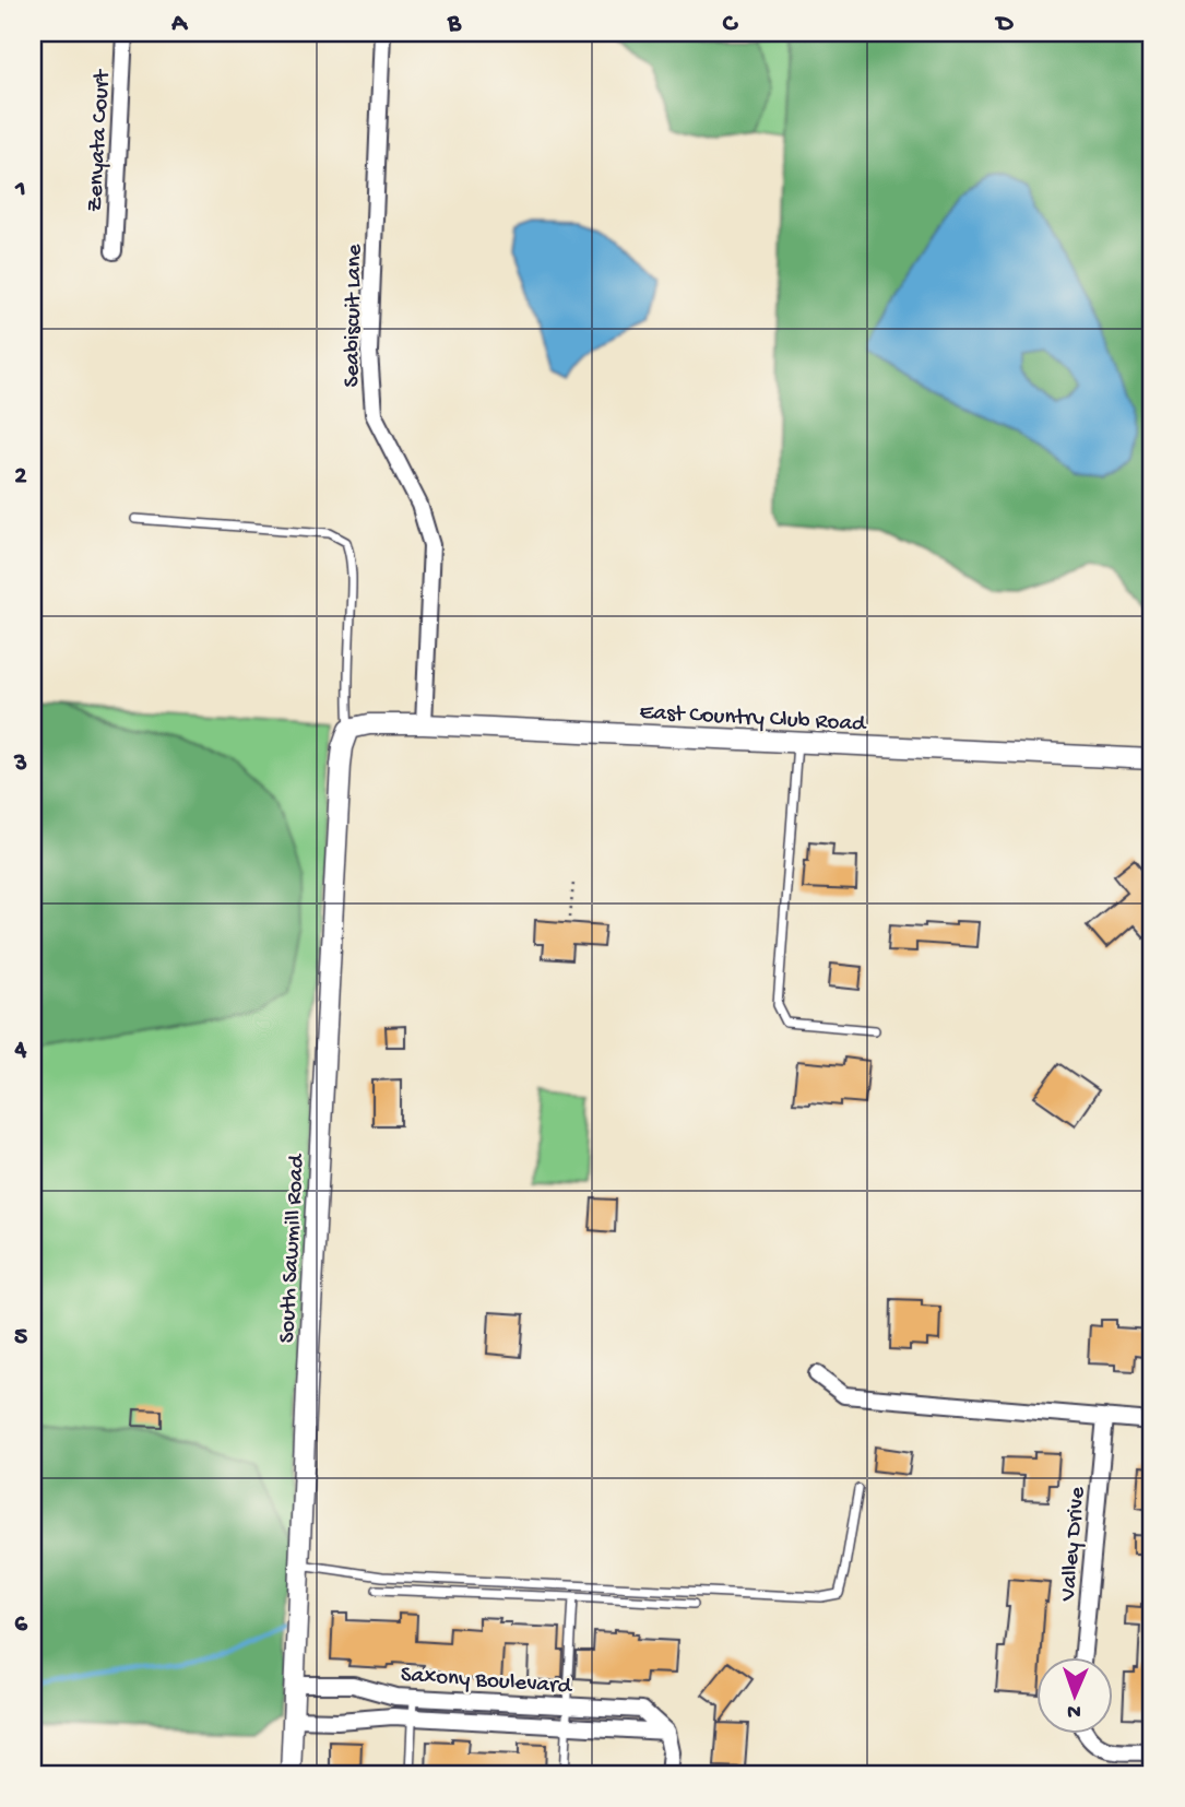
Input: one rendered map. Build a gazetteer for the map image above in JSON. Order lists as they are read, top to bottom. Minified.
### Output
{"streets":{"street":["Zenyata Court","Seabiscuit Lane","East Country Club Road","South Sawmill Road","Valley Drive","Saxony Boulevard"]},"crossings":[["Seabiscuit Lane","East Country Club Road"],["East Country Club Road","South Sawmill Road"],["South Sawmill Road","Saxony Boulevard"]],"north":"bottom","grid":{"columns":["A","B","C","D"],"rows":["1","2","3","4","5","6"]}}
